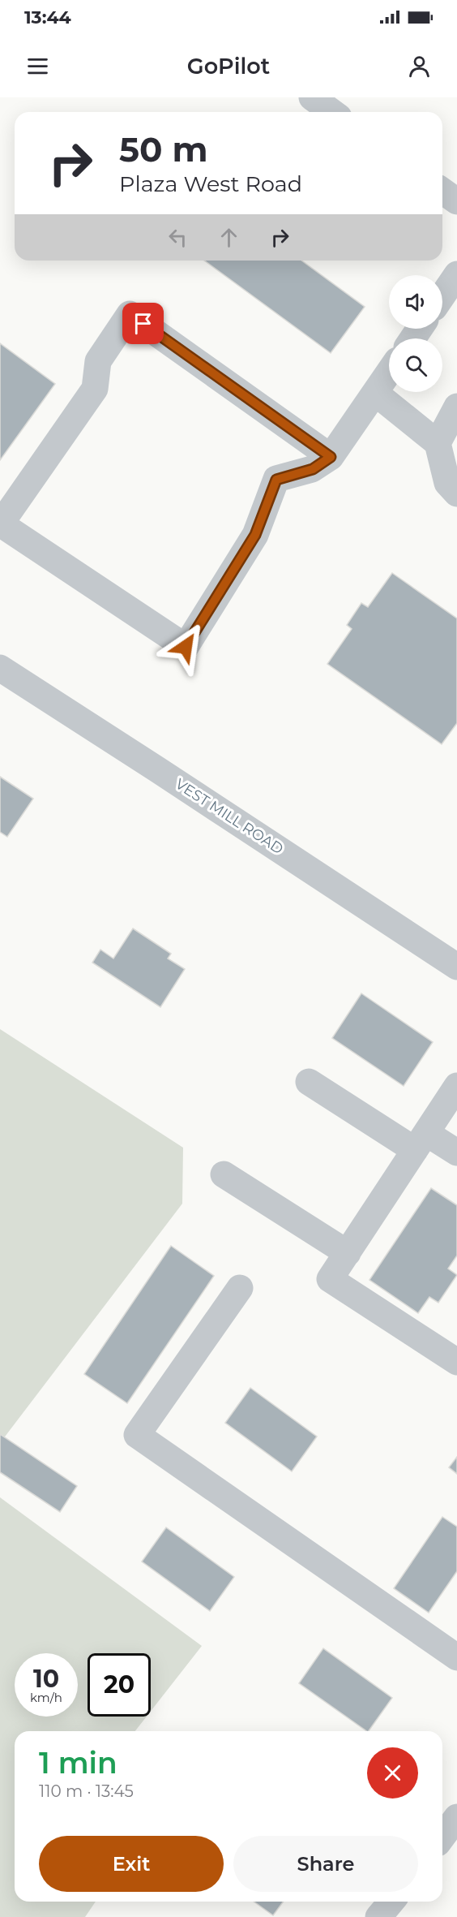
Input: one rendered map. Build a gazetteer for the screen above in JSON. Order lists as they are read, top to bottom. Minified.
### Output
{"streets":{"street":["VEST MILL ROAD"]},"page":{"status":"13:44","header":"GoPilot","turn":["50 m","Plaza West Road"],"speed":"10 km/h","limit":"20","heading":["1 min","110 m · 13:45"],"buttons":["Exit","Share"]}}
